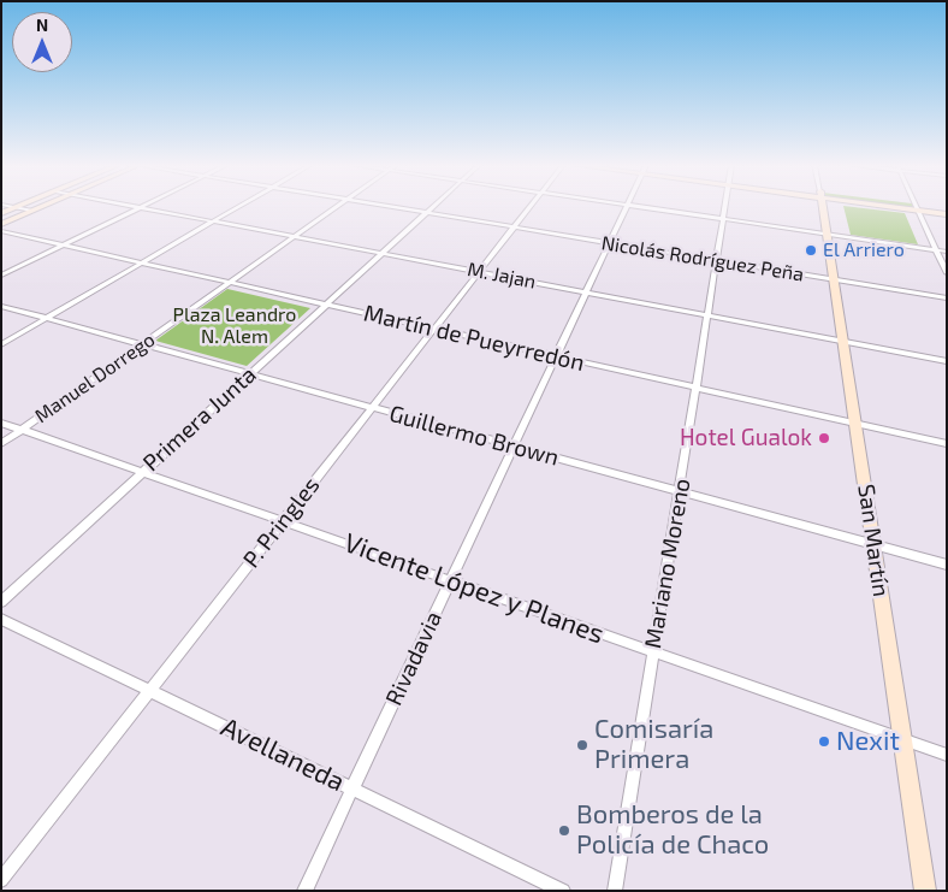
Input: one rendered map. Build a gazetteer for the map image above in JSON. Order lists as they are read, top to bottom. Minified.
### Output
{"streets":{"main road":["San Martín"],"street":["Nicolás Rodríguez Peña","M. Jajan","Martín de Pueyrredón","Manuel Dorrego","Primera Junta","Guillermo Brown","P. Pringles","Mariano Moreno","Vicente López y Planes","Rivadavia","Avellaneda"]},"crossings":[["Nicolás Rodríguez Peña","Primera Junta"],["Nicolás Rodríguez Peña","P. Pringles"],["Nicolás Rodríguez Peña","San Martín"],["Nicolás Rodríguez Peña","Mariano Moreno"],["Nicolás Rodríguez Peña","Rivadavia"],["M. Jajan","Manuel Dorrego"],["M. Jajan","Primera Junta"],["M. Jajan","P. Pringles"],["M. Jajan","San Martín"],["M. Jajan","Mariano Moreno"],["M. Jajan","Rivadavia"],["Martín de Pueyrredón","Manuel Dorrego"],["Martín de Pueyrredón","Primera Junta"],["Martín de Pueyrredón","P. Pringles"],["Martín de Pueyrredón","San Martín"],["Martín de Pueyrredón","Mariano Moreno"],["Martín de Pueyrredón","Rivadavia"],["Manuel Dorrego","Guillermo Brown"],["Manuel Dorrego","Vicente López y Planes"],["Primera Junta","Guillermo Brown"],["Primera Junta","Vicente López y Planes"],["Guillermo Brown","P. Pringles"],["Guillermo Brown","San Martín"],["Guillermo Brown","Mariano Moreno"],["Guillermo Brown","Rivadavia"],["P. Pringles","Vicente López y Planes"],["P. Pringles","Avellaneda"],["San Martín","Vicente López y Planes"],["Mariano Moreno","Vicente López y Planes"],["Vicente López y Planes","Rivadavia"],["Rivadavia","Avellaneda"]],"parks":["Plaza Leandro N. Alem"],"places":["El Arriero","Hotel Gualok","Nexit","Comisaría Primera","Bomberos de la Policía de Chaco"],"north":"top"}
